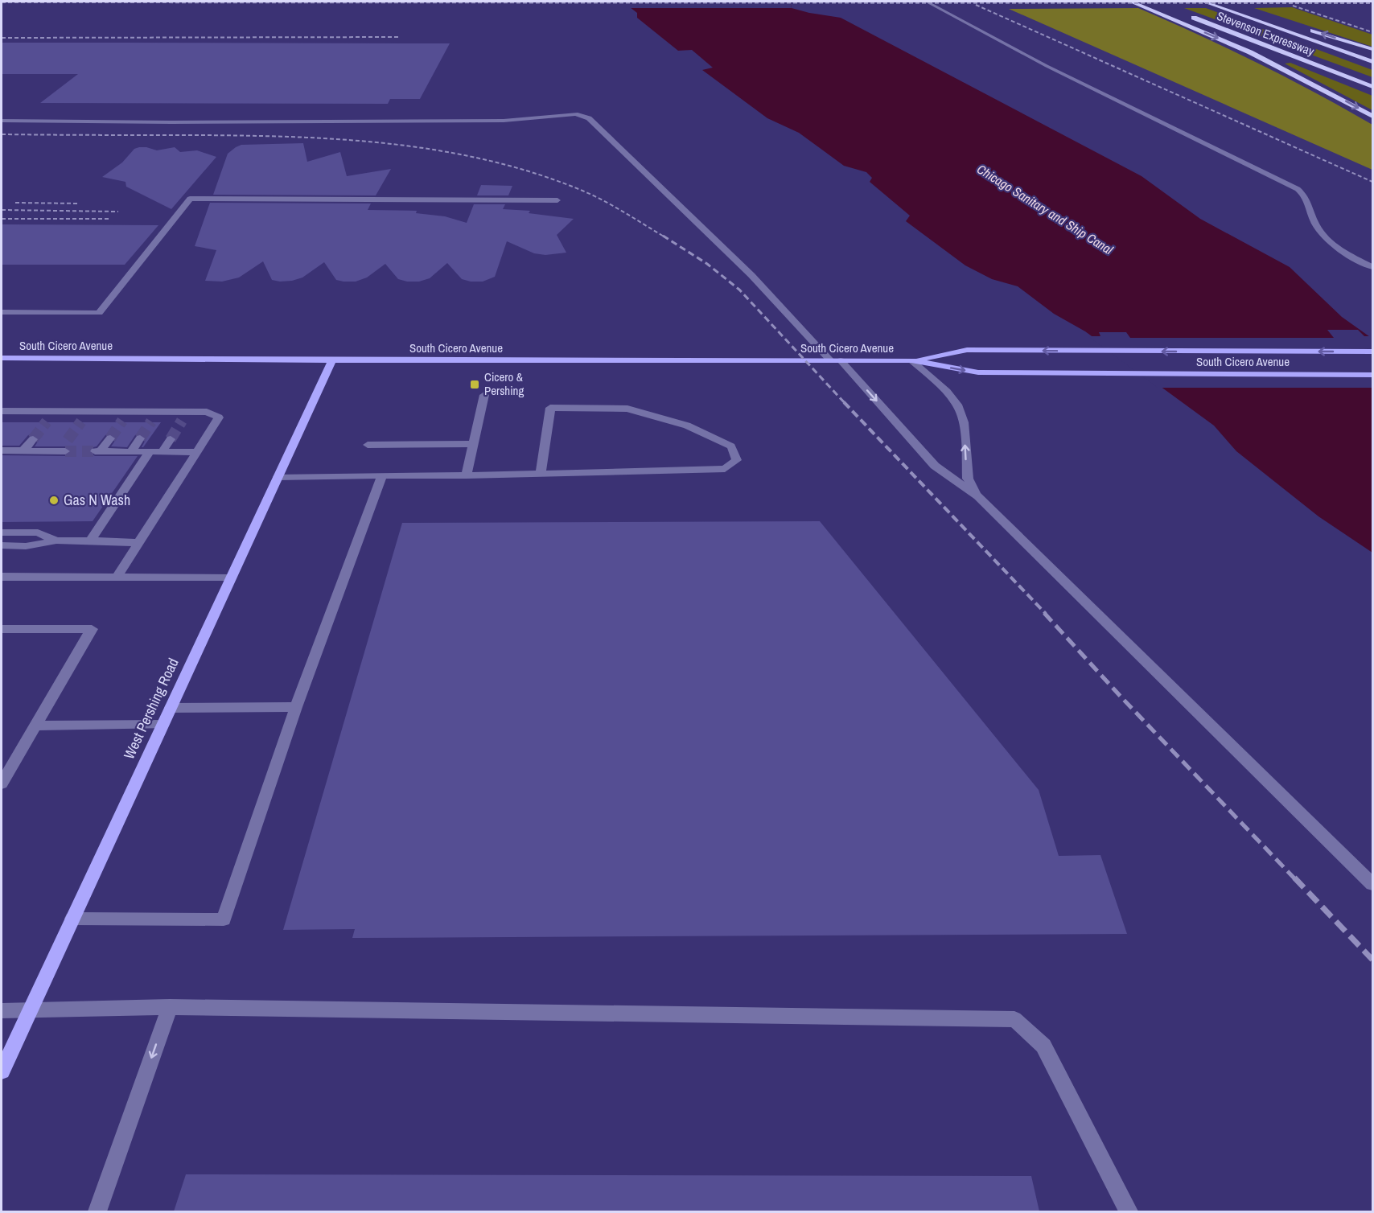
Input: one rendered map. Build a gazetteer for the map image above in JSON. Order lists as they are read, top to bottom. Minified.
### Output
{"streets":{"highway":["Stevenson Expressway"],"main road":["South Cicero Avenue","West Pershing Road"]},"crossings":[["South Cicero Avenue","West Pershing Road"]],"water":["Chicago Sanitary and Ship Canal"],"places":{"transit":["Cicero & Pershing"],"other":["Gas N Wash"]}}
